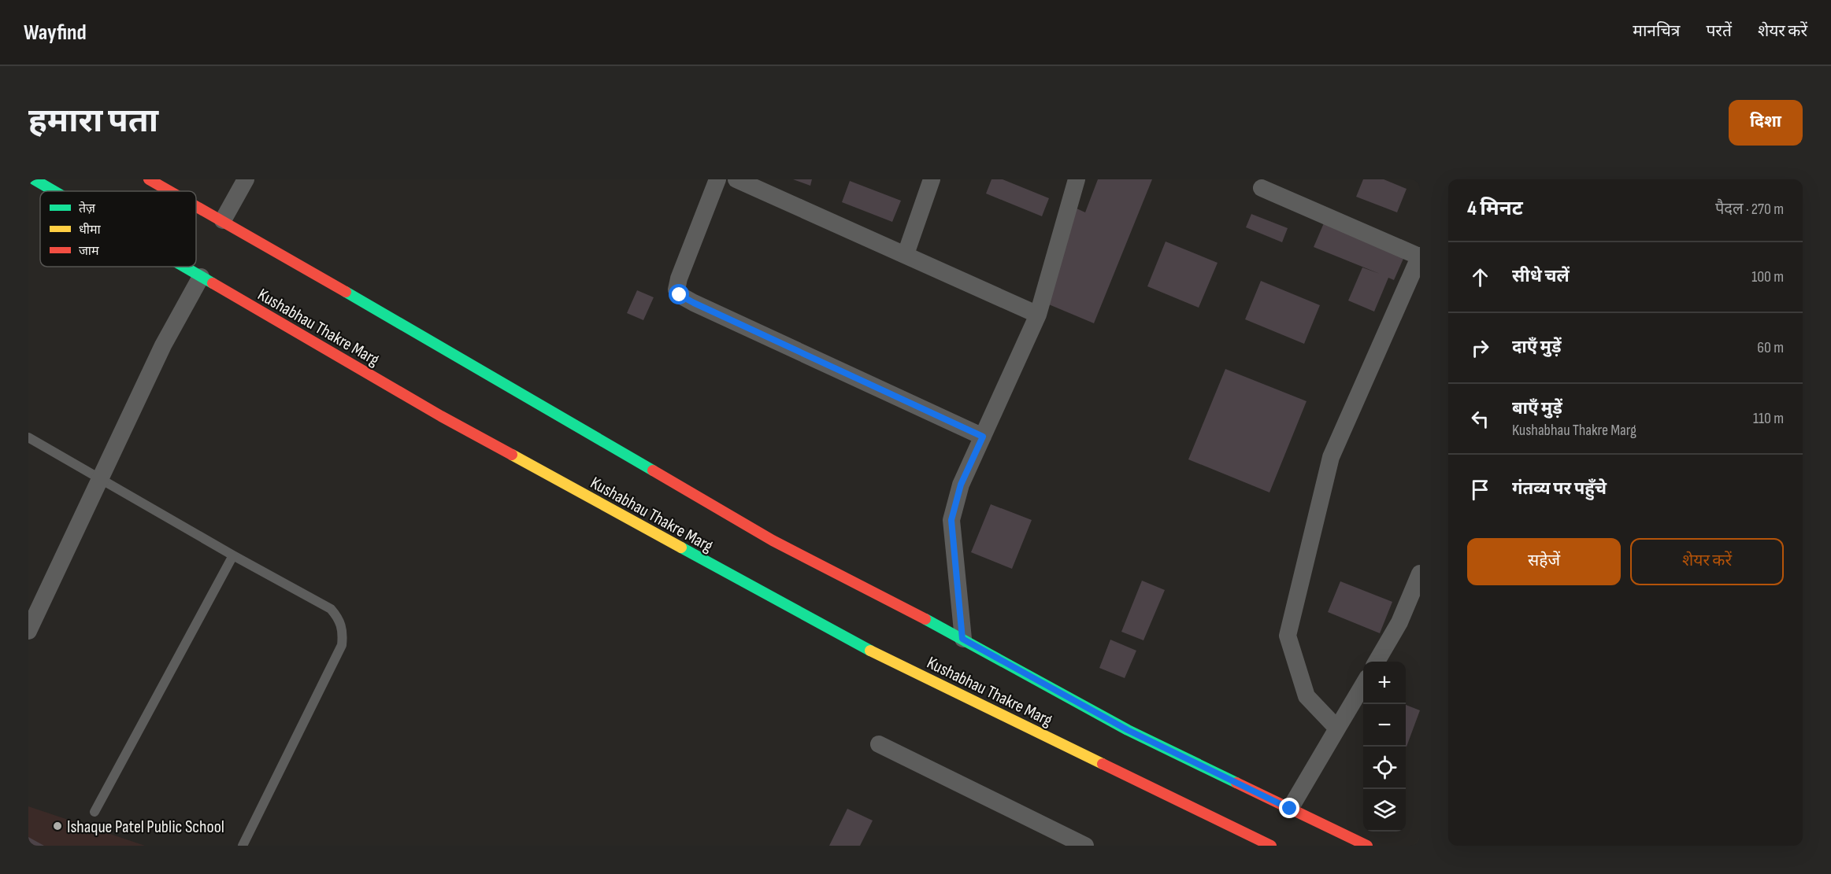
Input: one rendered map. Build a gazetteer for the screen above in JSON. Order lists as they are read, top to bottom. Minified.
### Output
{"streets":{"main road":["Kushabhau Thakre Marg"]},"places":["Ishaque Patel Public School"],"legend":["तेज़","धीमा","जाम"],"page":{"header":"Wayfind","nav":["मानचित्र","परतें","शेयर करें"],"buttons":["दिशा",["सहेजें","शेयर करें"]],"title":"हमारा पता","heading":["4 मिनट","पैदल · 270 m"],"list":[["सीधे चलें","100 m"],["दाएँ मुड़ें","60 m"],["बाएँ मुड़ें","Kushabhau Thakre Marg","110 m"],"गंतव्य पर पहुँचे"],"map_buttons":["+","−"]}}
